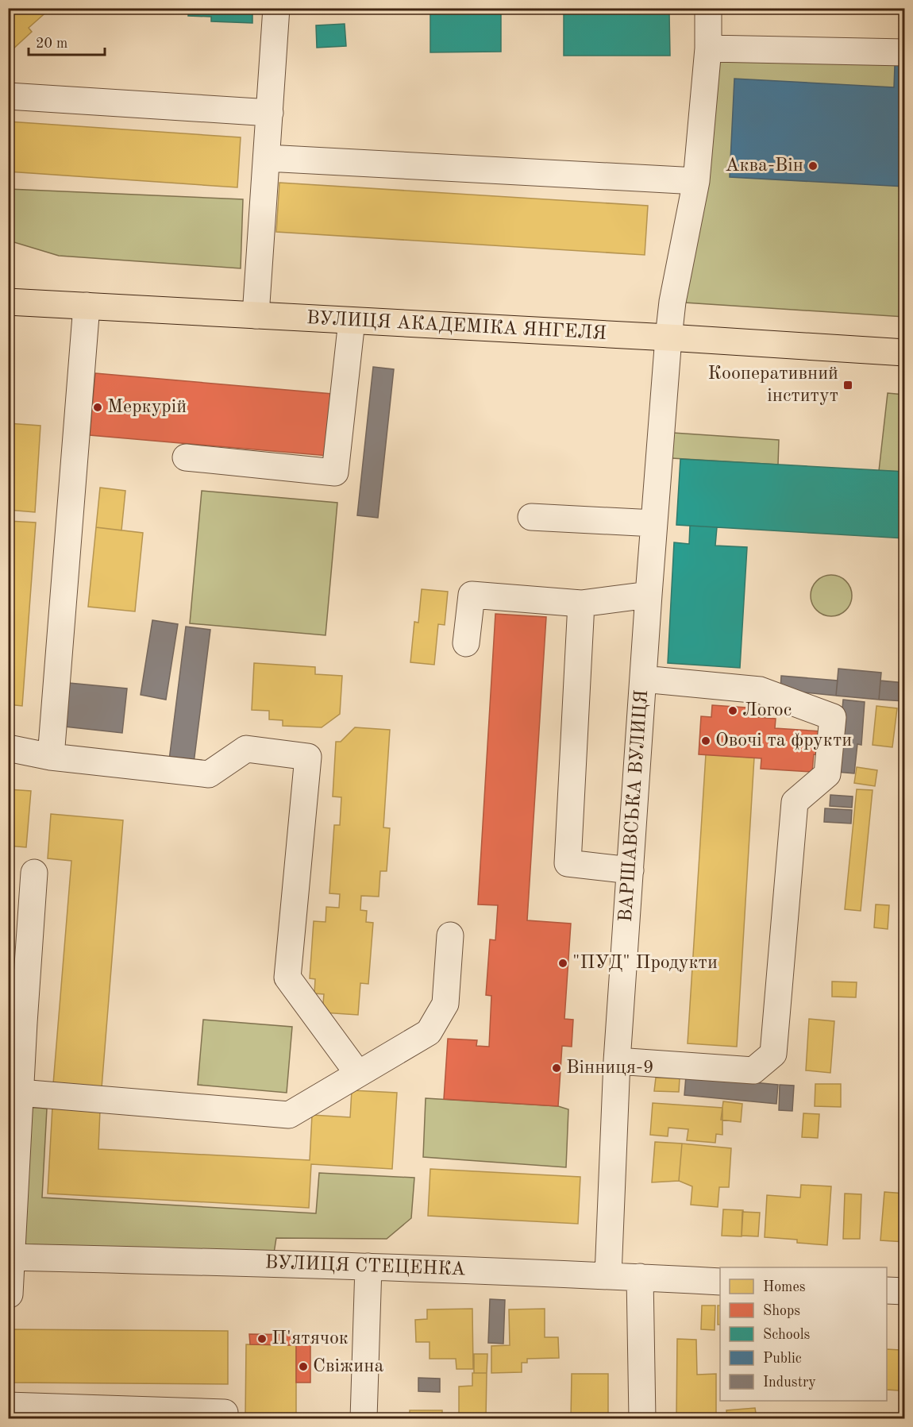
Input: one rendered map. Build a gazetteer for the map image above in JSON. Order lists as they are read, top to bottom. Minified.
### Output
{"streets":{"main road":["ВУЛИЦЯ АКАДЕМІКА ЯНГЕЛЯ"],"street":["ВАРШАВСЬКА ВУЛИЦЯ","ВУЛИЦЯ СТЕЦЕНКА"]},"crossings":[["ВУЛИЦЯ АКАДЕМІКА ЯНГЕЛЯ","ВАРШАВСЬКА ВУЛИЦЯ"],["ВАРШАВСЬКА ВУЛИЦЯ","ВУЛИЦЯ СТЕЦЕНКА"]],"places":{"other":["Аква-Він","Меркурій","Логос","Овочі та фрукти","\"ПУД\" Продукти","Вінниця-9","П'ятячок","Свіжина"],"transit":["Кооперативний інститут"]},"legend":["Homes","Shops","Schools","Public","Industry"],"scale_bar":"20 m"}
